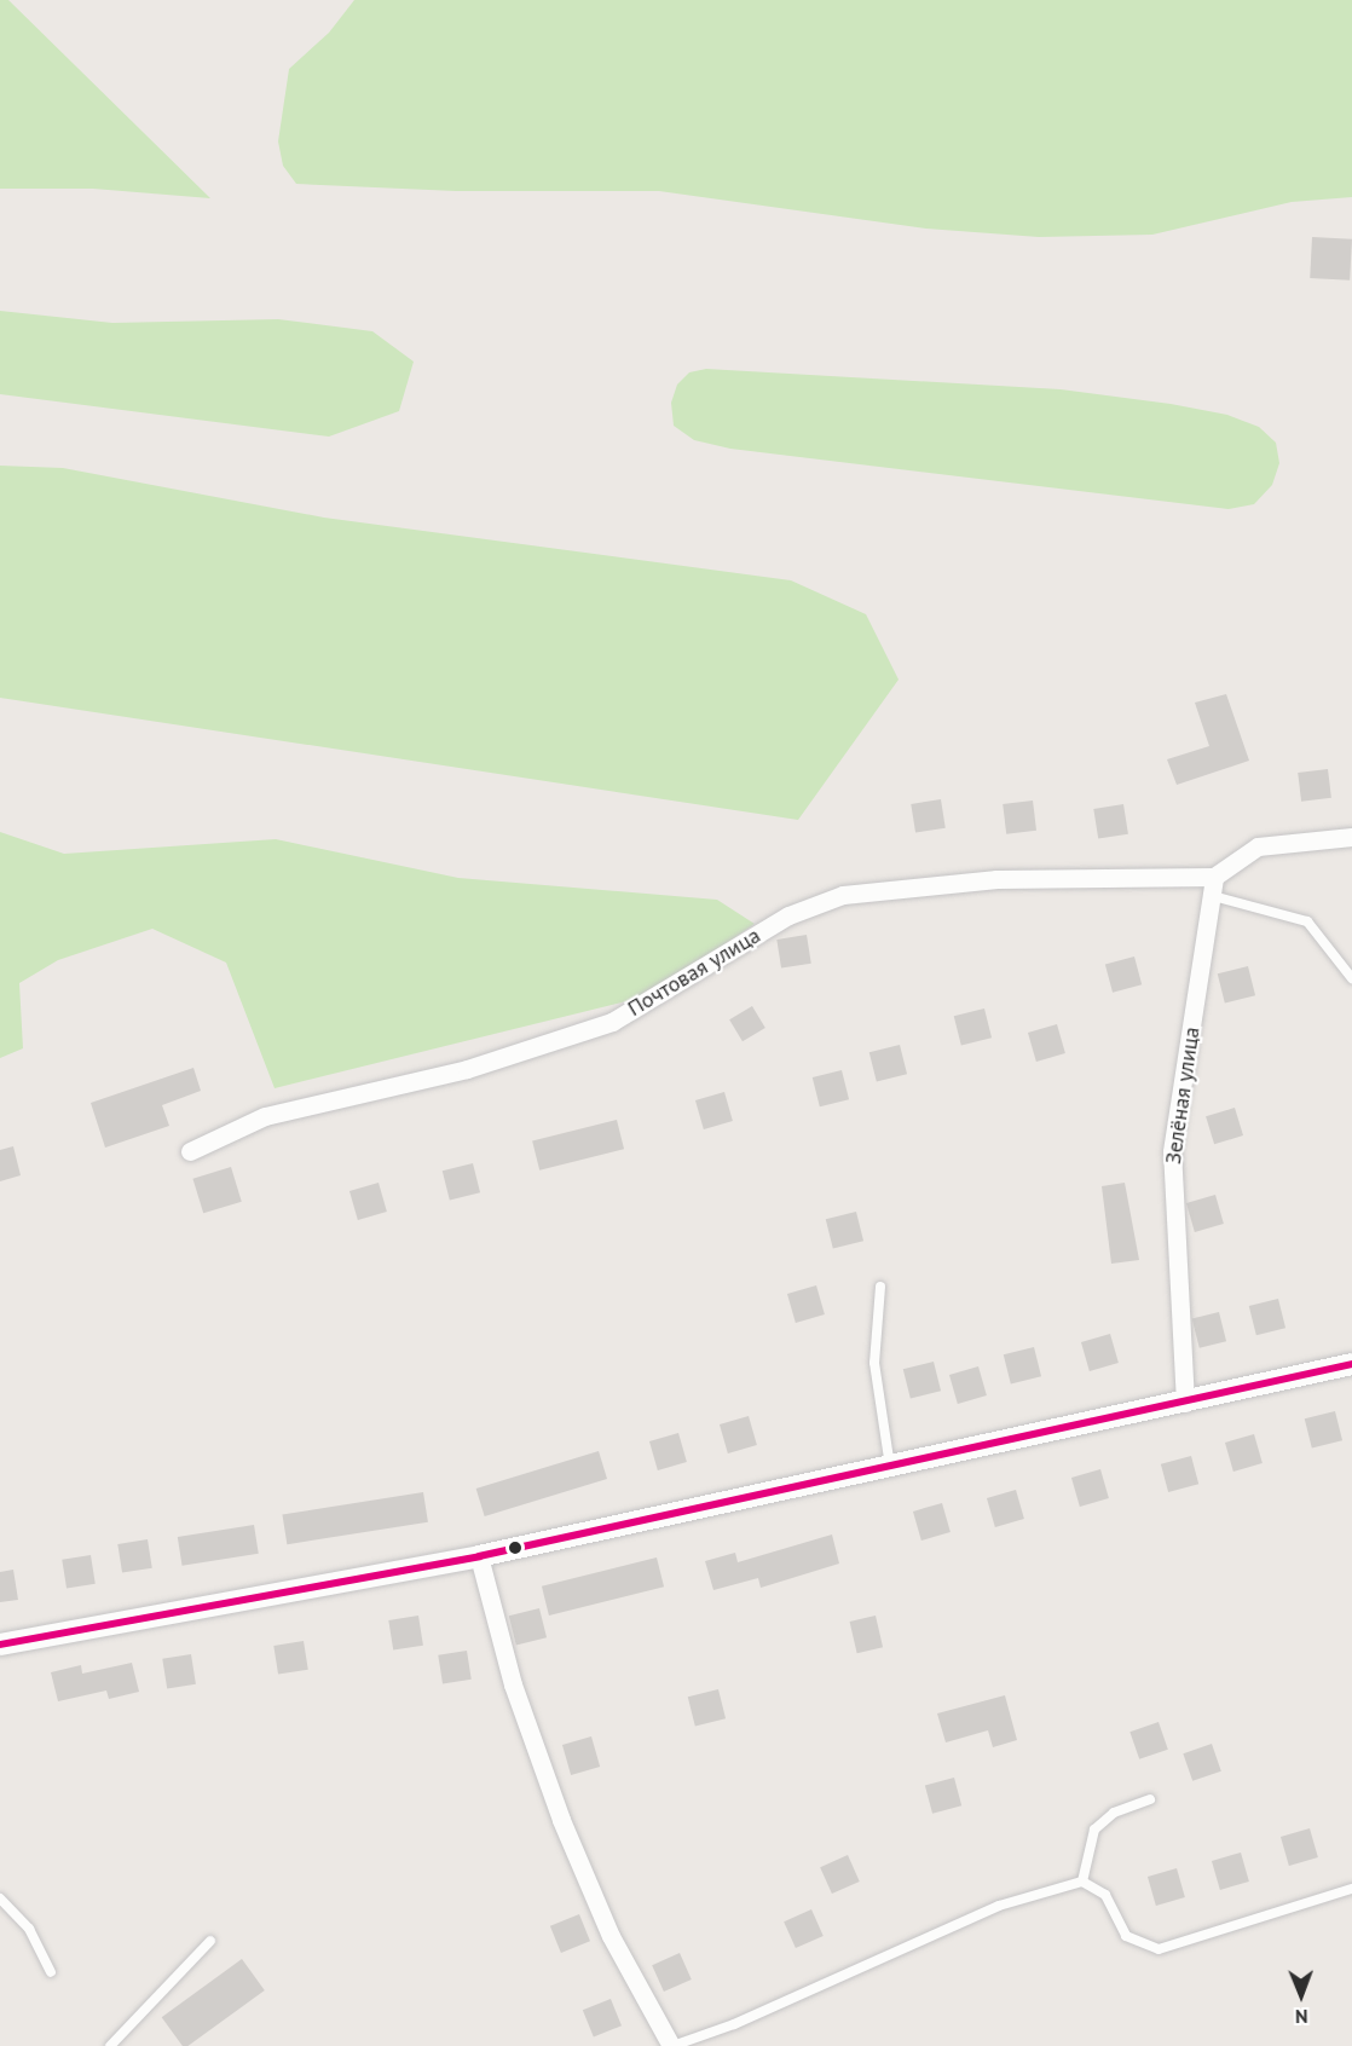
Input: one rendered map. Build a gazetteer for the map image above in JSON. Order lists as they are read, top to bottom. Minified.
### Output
{"streets":{"street":["Почтовая улица","Зелёная улица"]},"crossings":[["Почтовая улица","Зелёная улица"]],"north":"bottom"}
